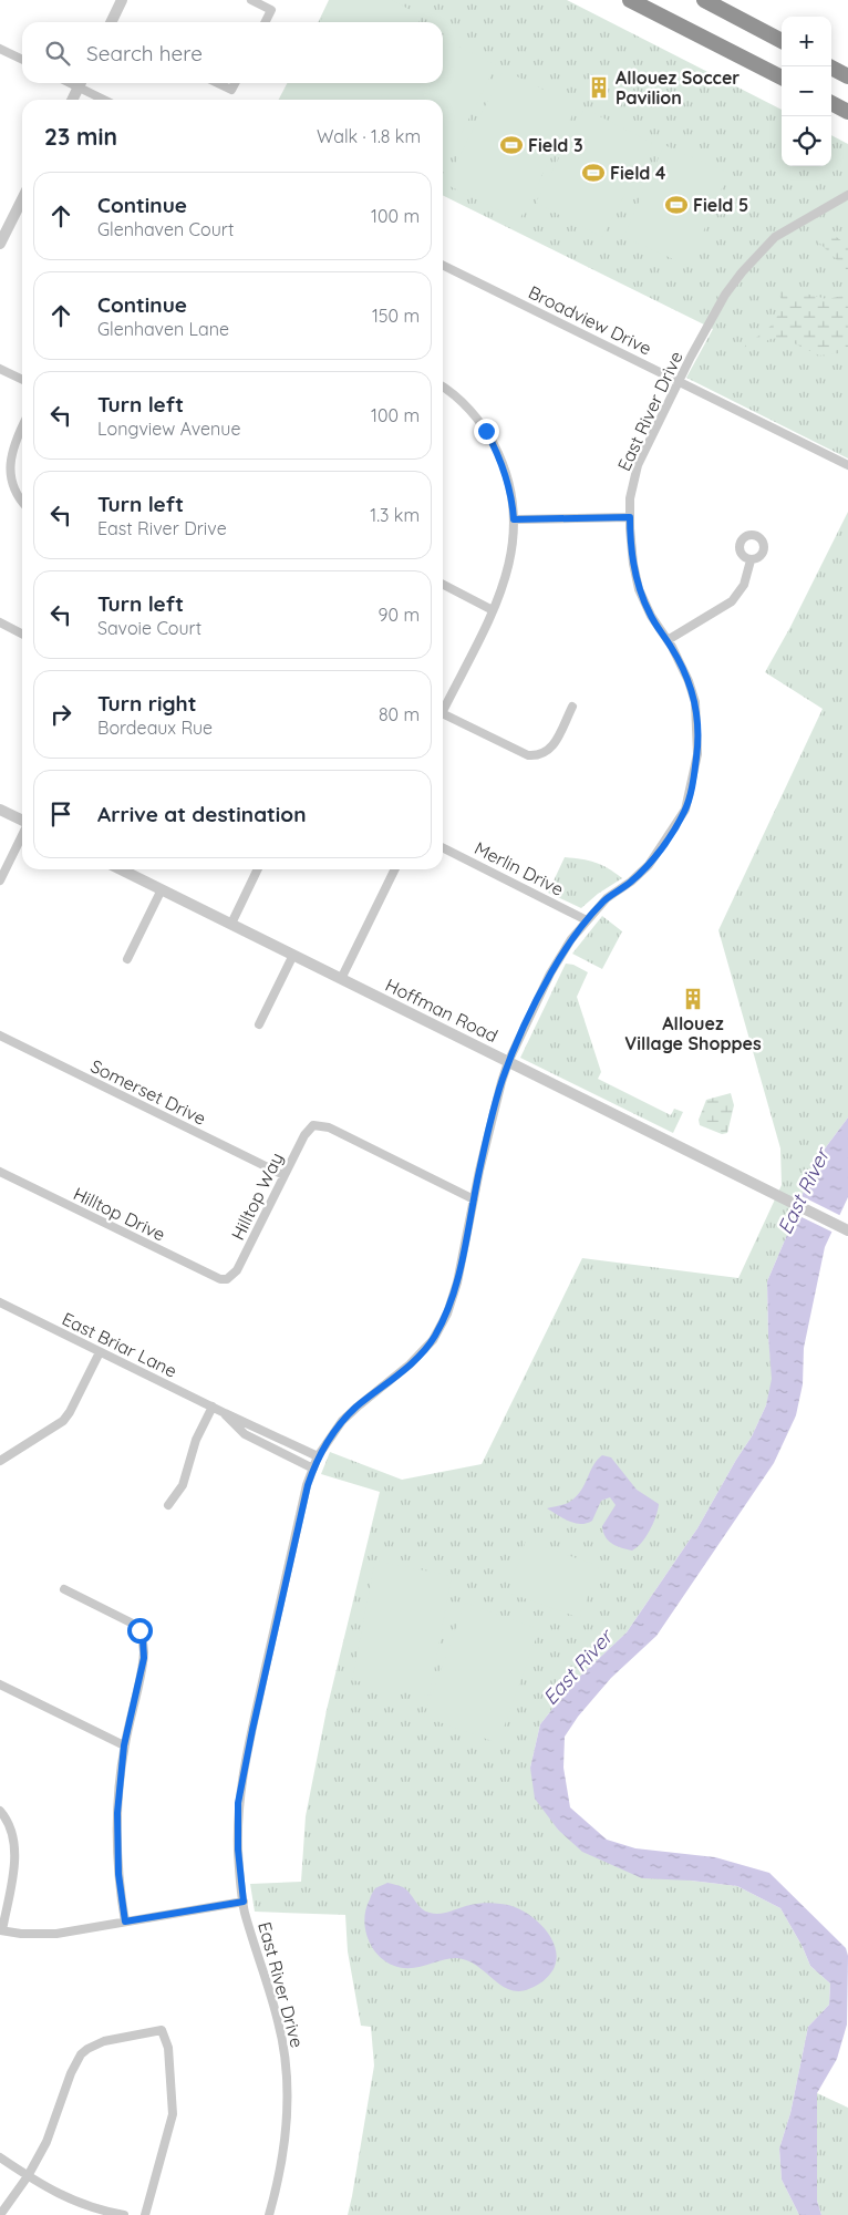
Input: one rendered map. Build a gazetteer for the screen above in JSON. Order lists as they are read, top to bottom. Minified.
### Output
{"streets":{"street":["Broadview Drive","East River Drive","Merlin Drive","Hoffman Road","Somerset Drive","Hilltop Way","Hilltop Drive","East Briar Lane"]},"crossings":[["Broadview Drive","East River Drive"],["East River Drive","Merlin Drive"],["East River Drive","Hoffman Road"],["East River Drive","Hilltop Way"],["East River Drive","East Briar Lane"],["Somerset Drive","Hilltop Way"],["Hilltop Way","Hilltop Drive"]],"water":["East River"],"places":{"building":["Allouez Soccer Pavilion","Allouez Village Shoppes"],"sports":["Field 3","Field 4","Field 5"]},"page":{"map_buttons":["+","−"],"search":"Search here","heading":["23 min","Walk · 1.8 km"],"list":[["Continue","Glenhaven Court","100 m"],["Continue","Glenhaven Lane","150 m"],["Turn left","Longview Avenue","100 m"],["Turn left","East River Drive","1.3 km"],["Turn left","Savoie Court","90 m"],["Turn right","Bordeaux Rue","80 m"],"Arrive at destination"]}}
